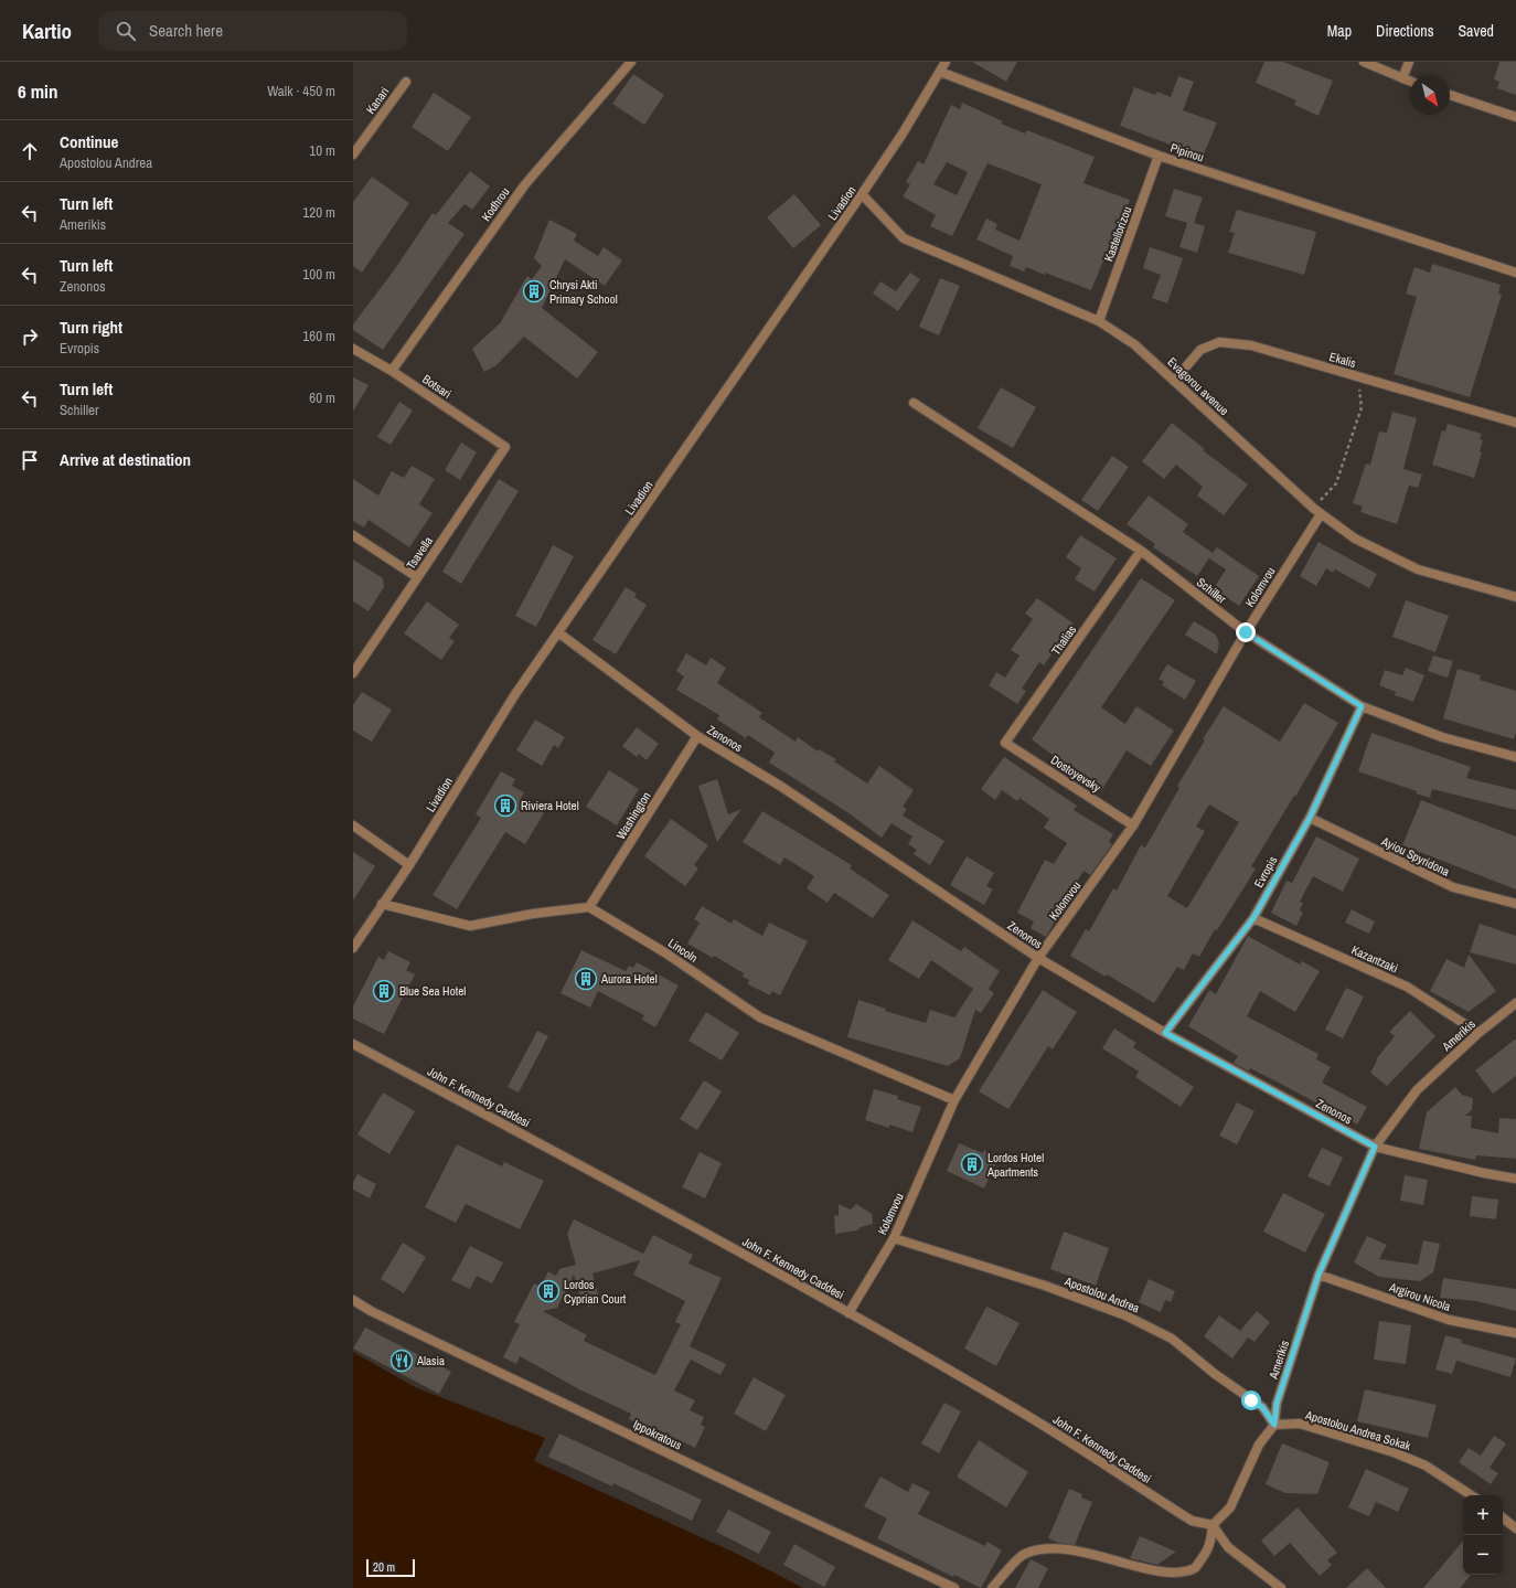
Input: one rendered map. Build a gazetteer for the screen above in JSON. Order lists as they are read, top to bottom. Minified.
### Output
{"streets":{"street":["Kanari","Pipinou","Livadion","Kodhrou","Kastellorizou","Ekalis","Botsari","Evagorou avenue","Tsavella","Kolomvou","Schiller","Thalias","Zenonos","Dostoyevsky","Washington","Ayiou Spyridona","Evropis","Lincoln","Kazantzaki","Amerikis","John F. Kennedy Caddesi","Apostolou Andrea","Argirou Nicola","Apostolou Andrea Sokak","Ippokratous"]},"crossings":[["Pipinou","Livadion"],["Pipinou","Kastellorizou"],["Livadion","Evagorou avenue"],["Livadion","Zenonos"],["Kodhrou","Botsari"],["Kastellorizou","Evagorou avenue"],["Ekalis","Evagorou avenue"],["Botsari","Tsavella"],["Evagorou avenue","Kolomvou"],["Kolomvou","Schiller"],["Kolomvou","Zenonos"],["Kolomvou","Dostoyevsky"],["Kolomvou","Lincoln"],["Kolomvou","John F. Kennedy Caddesi"],["Kolomvou","Apostolou Andrea"],["Schiller","Thalias"],["Schiller","Evropis"],["Thalias","Dostoyevsky"],["Zenonos","Washington"],["Zenonos","Evropis"],["Zenonos","Amerikis"],["Washington","Lincoln"],["Ayiou Spyridona","Evropis"],["Evropis","Kazantzaki"],["Kazantzaki","Amerikis"],["Amerikis","Apostolou Andrea"],["Amerikis","Argirou Nicola"],["Amerikis","Apostolou Andrea Sokak"],["Apostolou Andrea","Apostolou Andrea Sokak"]],"places":{"building":["Chrysi Akti Primary School","Riviera Hotel","Aurora Hotel","Blue Sea Hotel","Lordos Hotel Apartments","Lordos Cyprian Court"],"restaurant":["Alasia"]},"scale_bar":"20 m","north":"bottom right","page":{"header":"Kartio","search":"Search here","nav":["Map","Directions","Saved"],"heading":["6 min","Walk · 450 m"],"list":[["Continue","Apostolou Andrea","10 m"],["Turn left","Amerikis","120 m"],["Turn left","Zenonos","100 m"],["Turn right","Evropis","160 m"],["Turn left","Schiller","60 m"],"Arrive at destination"],"map_buttons":["+","−"],"scale":"20 m"}}
